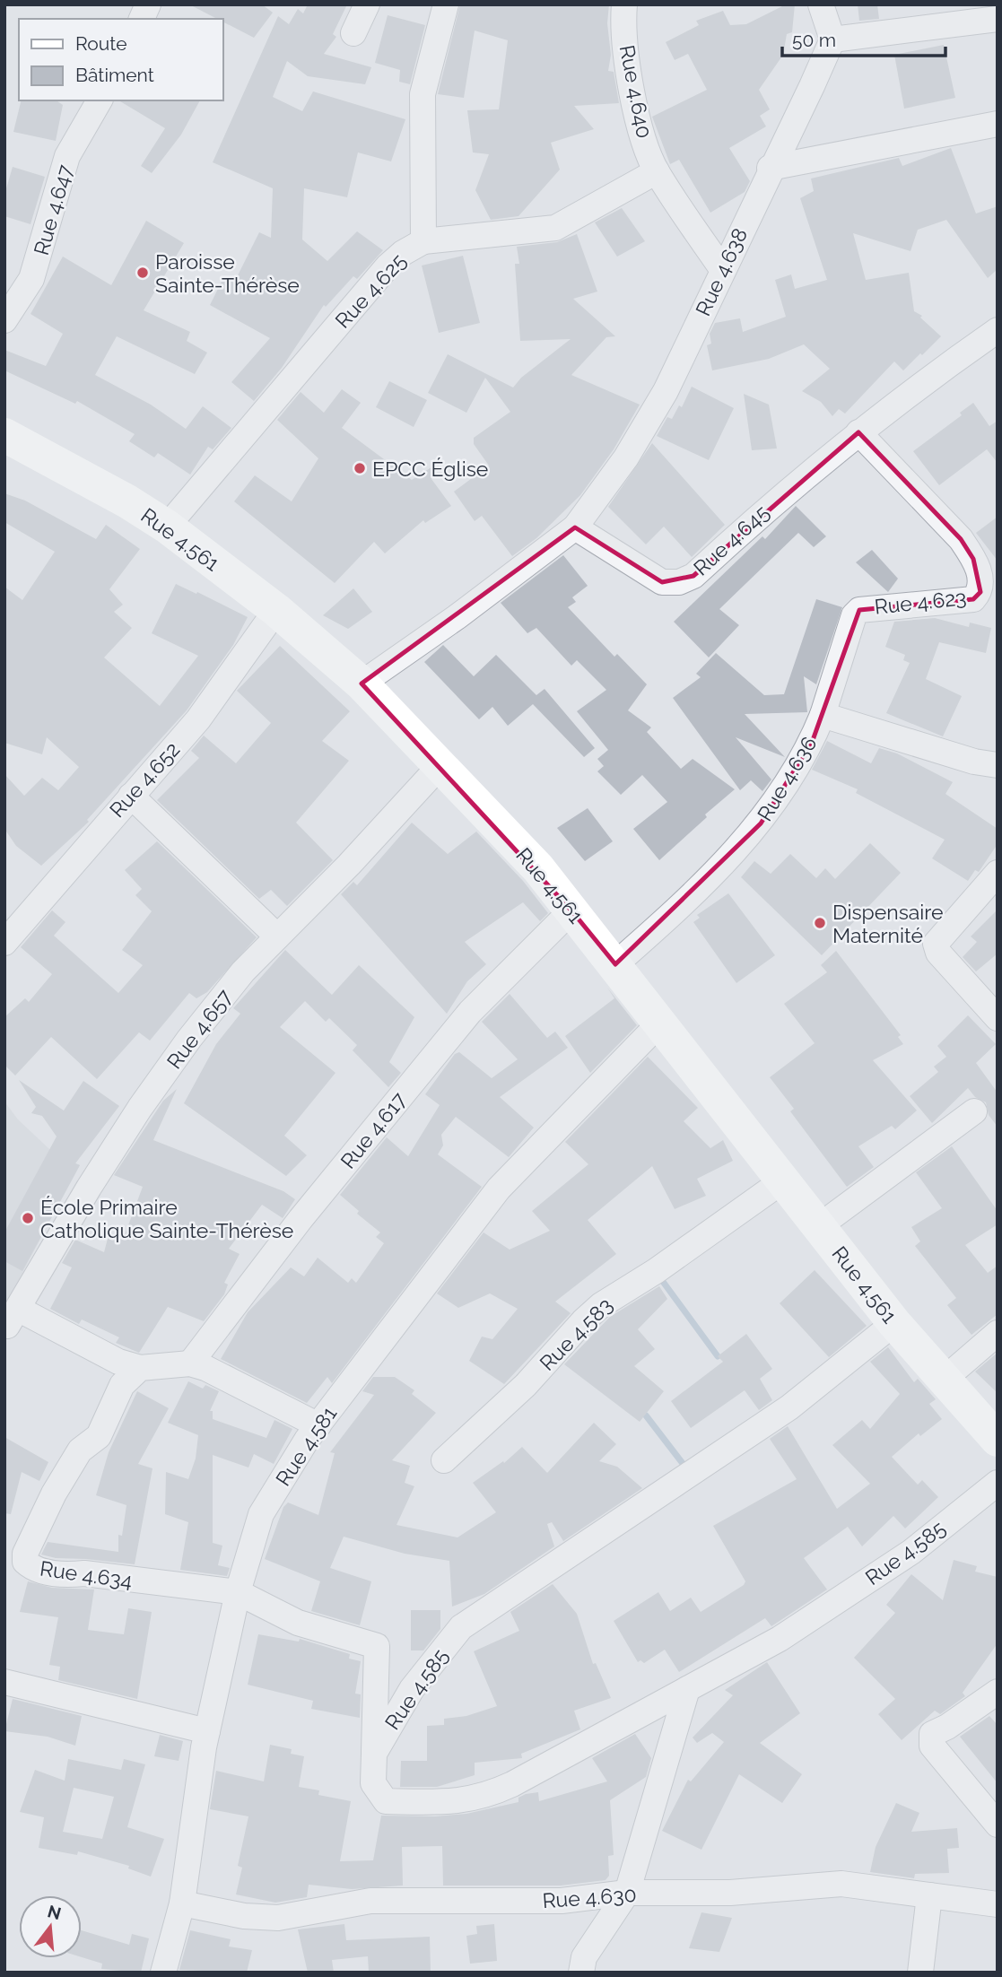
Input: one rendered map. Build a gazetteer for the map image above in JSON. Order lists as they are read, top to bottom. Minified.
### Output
{"streets":{"main road":["Rue 4.561"],"street":["Rue 4.640","Rue 4.647","Rue 4.638","Rue 4.625","Rue 4.645","Rue 4.623","Rue 4.636","Rue 4.652","Rue 4.657","Rue 4.617","Rue 4.583","Rue 4.581","Rue 4.585","Rue 4.634","Rue 4.630"]},"crossings":[["Rue 4.640","Rue 4.638"],["Rue 4.638","Rue 4.645"],["Rue 4.625","Rue 4.561"],["Rue 4.561","Rue 4.636"],["Rue 4.561","Rue 4.652"],["Rue 4.561","Rue 4.657"],["Rue 4.561","Rue 4.617"],["Rue 4.561","Rue 4.583"],["Rue 4.561","Rue 4.581"],["Rue 4.561","Rue 4.585"],["Rue 4.645","Rue 4.623"],["Rue 4.623","Rue 4.636"],["Rue 4.581","Rue 4.634"],["Rue 4.581","Rue 4.630"],["Rue 4.585","Rue 4.634"]],"places":["Paroisse Sainte-Thérèse","EPCC Église","Dispensaire Maternité","École Primaire Catholique Sainte-Thérèse"],"legend":["Route","Bâtiment"],"scale_bar":"50 m","north":"top"}
